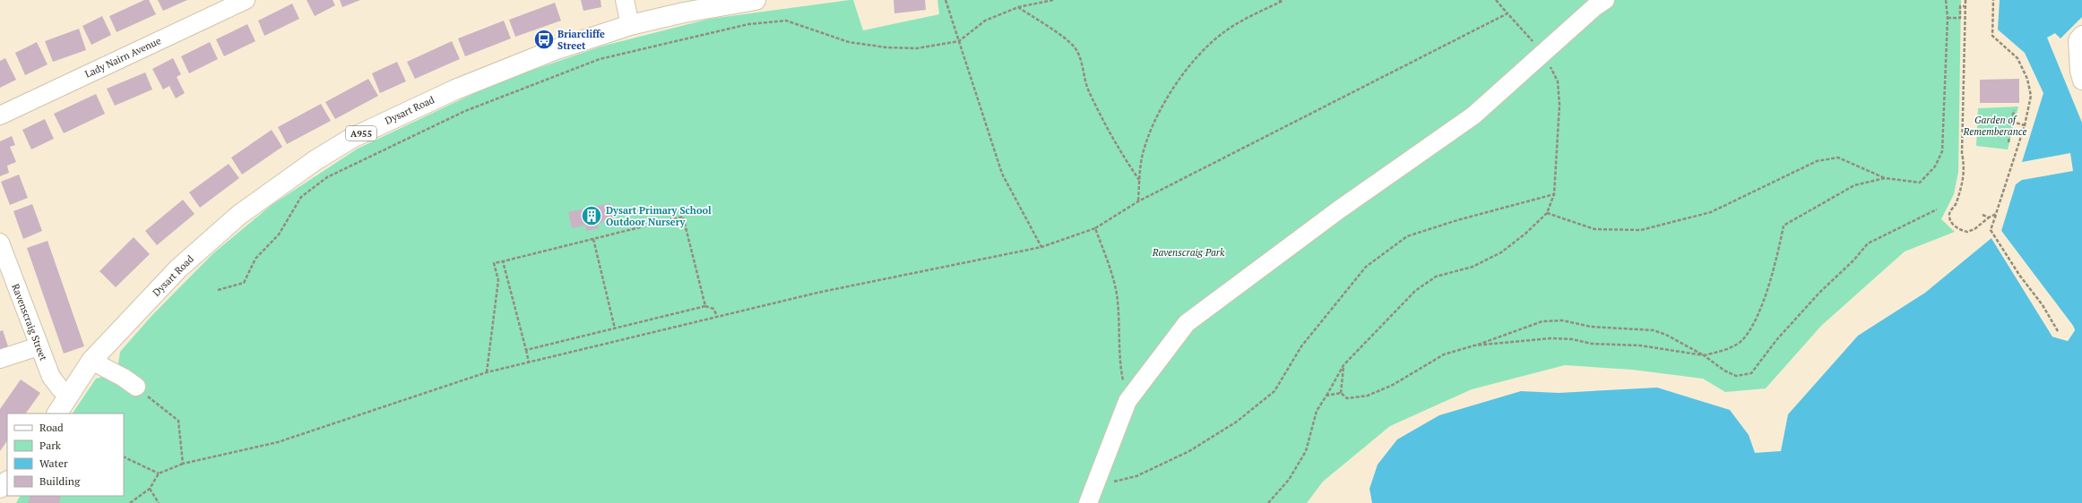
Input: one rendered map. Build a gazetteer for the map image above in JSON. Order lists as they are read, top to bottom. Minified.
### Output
{"streets":{"main road":["Dysart Road","A955"],"street":["Lady Nairn Avenue","Ravenscraig Street"]},"crossings":[["Dysart Road","Ravenscraig Street"]],"parks":["Garden of Rememberance","Ravenscraig Park"],"places":{"bus stop":["Briarcliffe Street"],"building":["Dysart Primary School Outdoor Nursery"]},"legend":["Road","Park","Water","Building"]}
